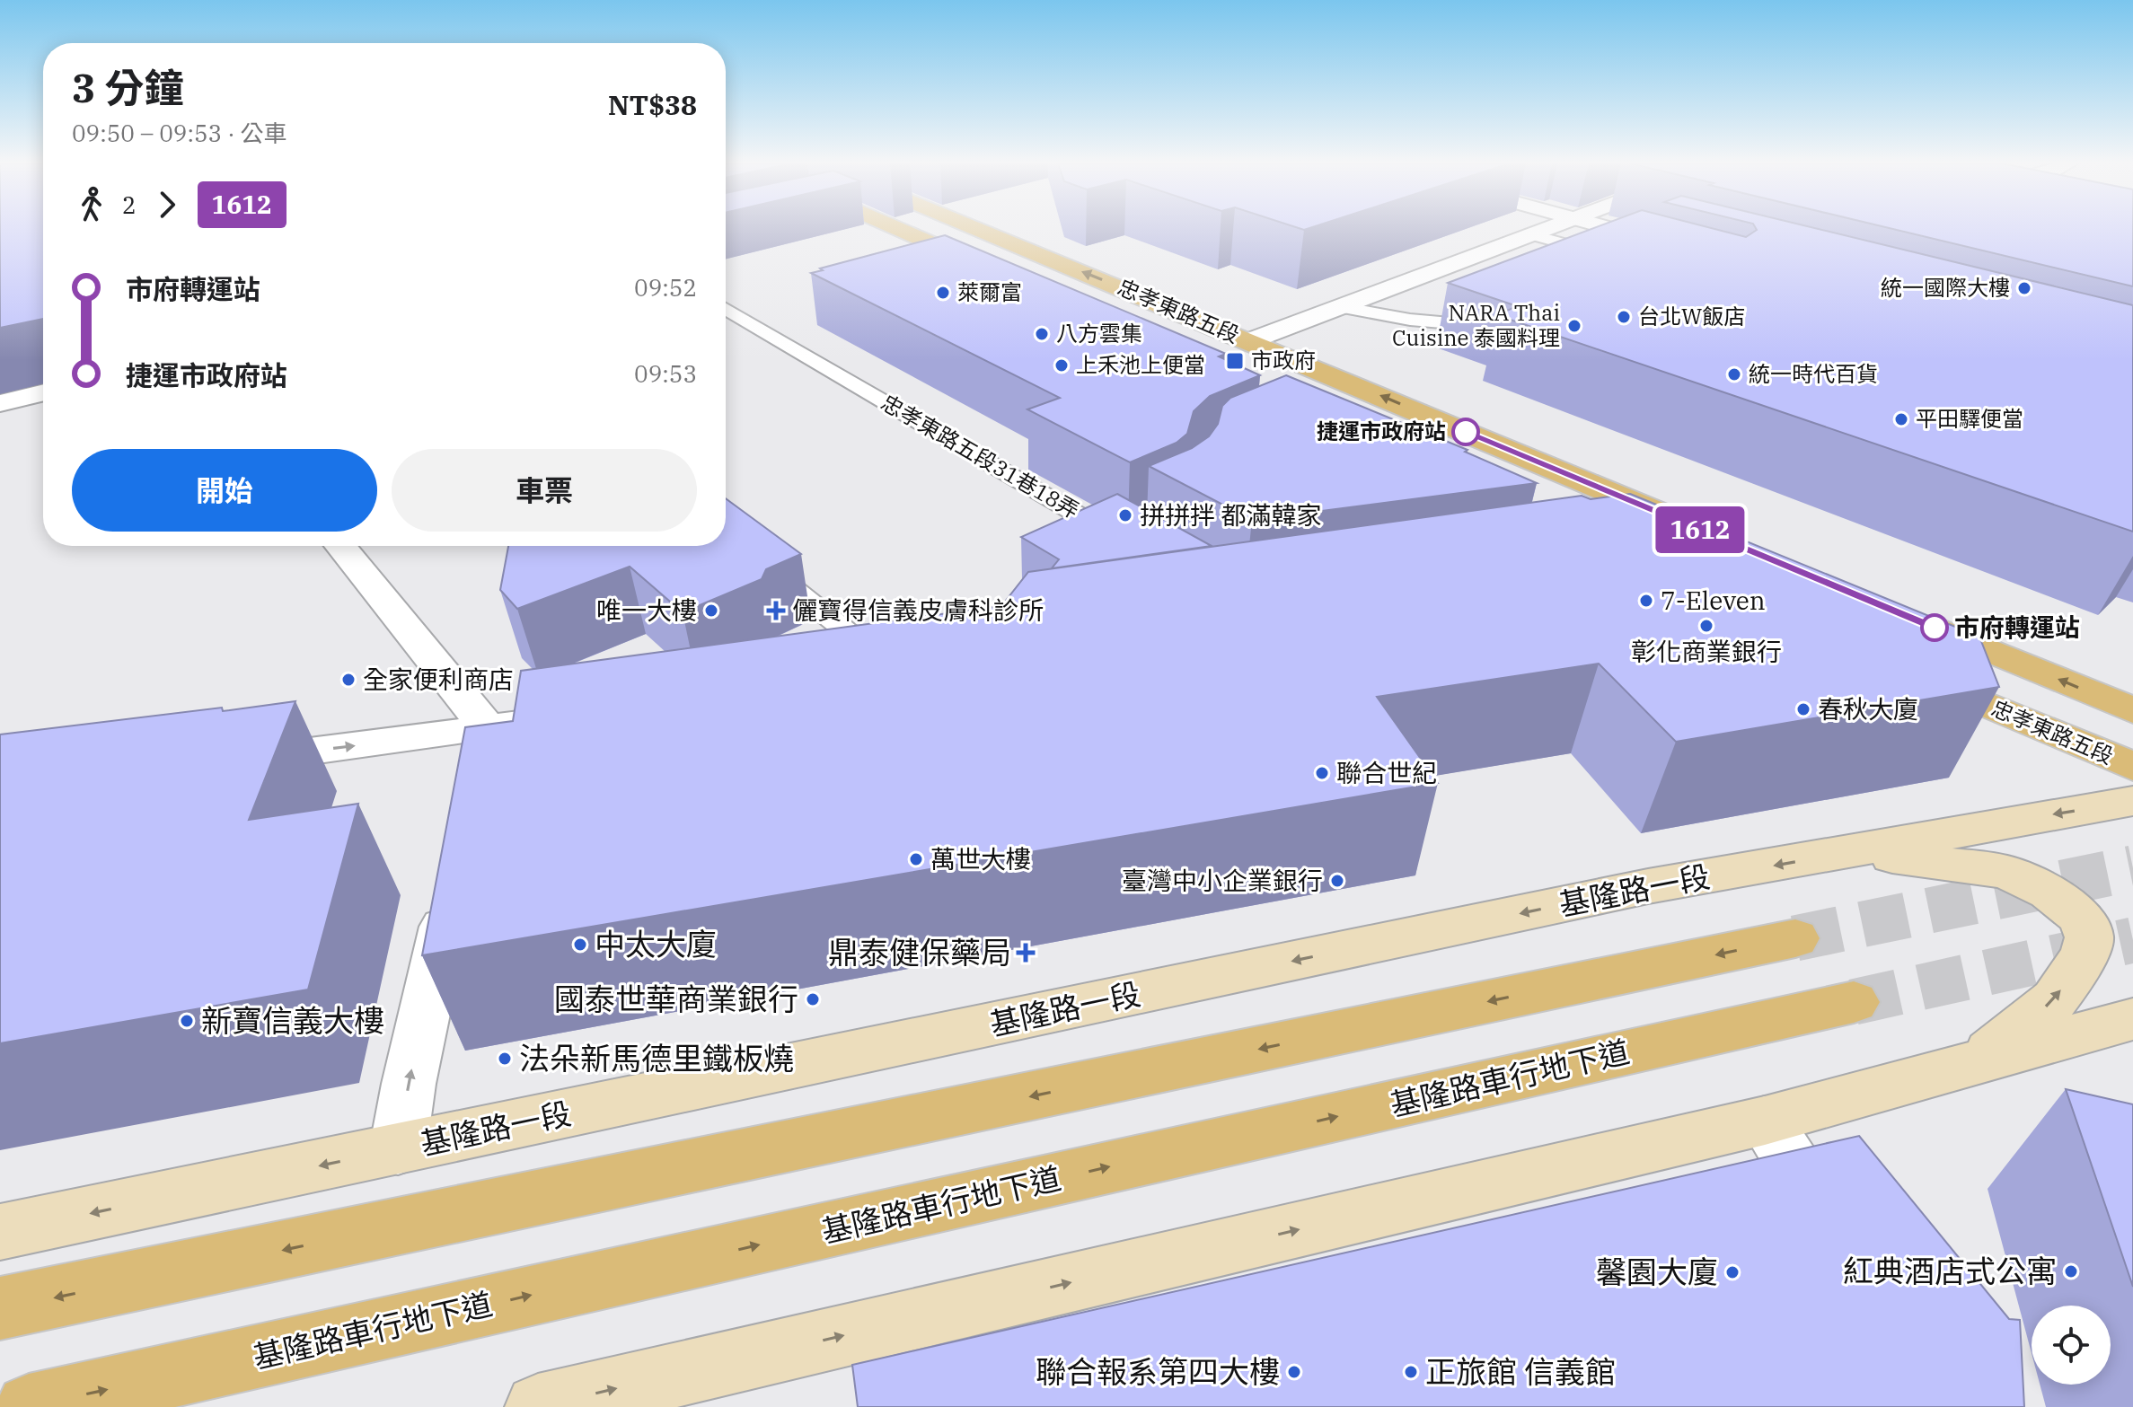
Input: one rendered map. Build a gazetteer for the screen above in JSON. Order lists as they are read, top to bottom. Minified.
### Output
{"streets":{"main road":["忠孝東路五段","基隆路一段","基隆路車行地下道"],"lane":["忠孝東路五段31巷18弄"]},"one_way":["忠孝東路五段"],"places":{"other":["統一國際大樓","萊爾富","台北W飯店","NARA Thai Cuisine 泰國料理","八方雲集","上禾池上便當","統一時代百貨","平田驛便當","捷運市政府站","拼拼拌 都滿韓家","7-Eleven","唯一大樓","彰化商業銀行","市府轉運站","全家便利商店","春秋大廈","聯合世紀","萬世大樓","臺灣中小企業銀行","中太大廈","國泰世華商業銀行","新寶信義大樓","法朵新馬德里鐵板燒","紅典酒店式公寓","馨園大廈","聯合報系第四大樓","正旅館 信義館"],"transit":["市政府"],"health":["儷寶得信義皮膚科診所","鼎泰健保藥局"]},"lines":["bus line 1612"],"page":{"on_map":"1612","heading":["3 分鐘","09:50 – 09:53 · 公車","NT$38"],"legs":["2","1612"],"list":[{"name":"市府轉運站","value":"09:52"},{"name":"捷運市政府站","value":"09:53"}],"buttons":["開始","車票"]}}
